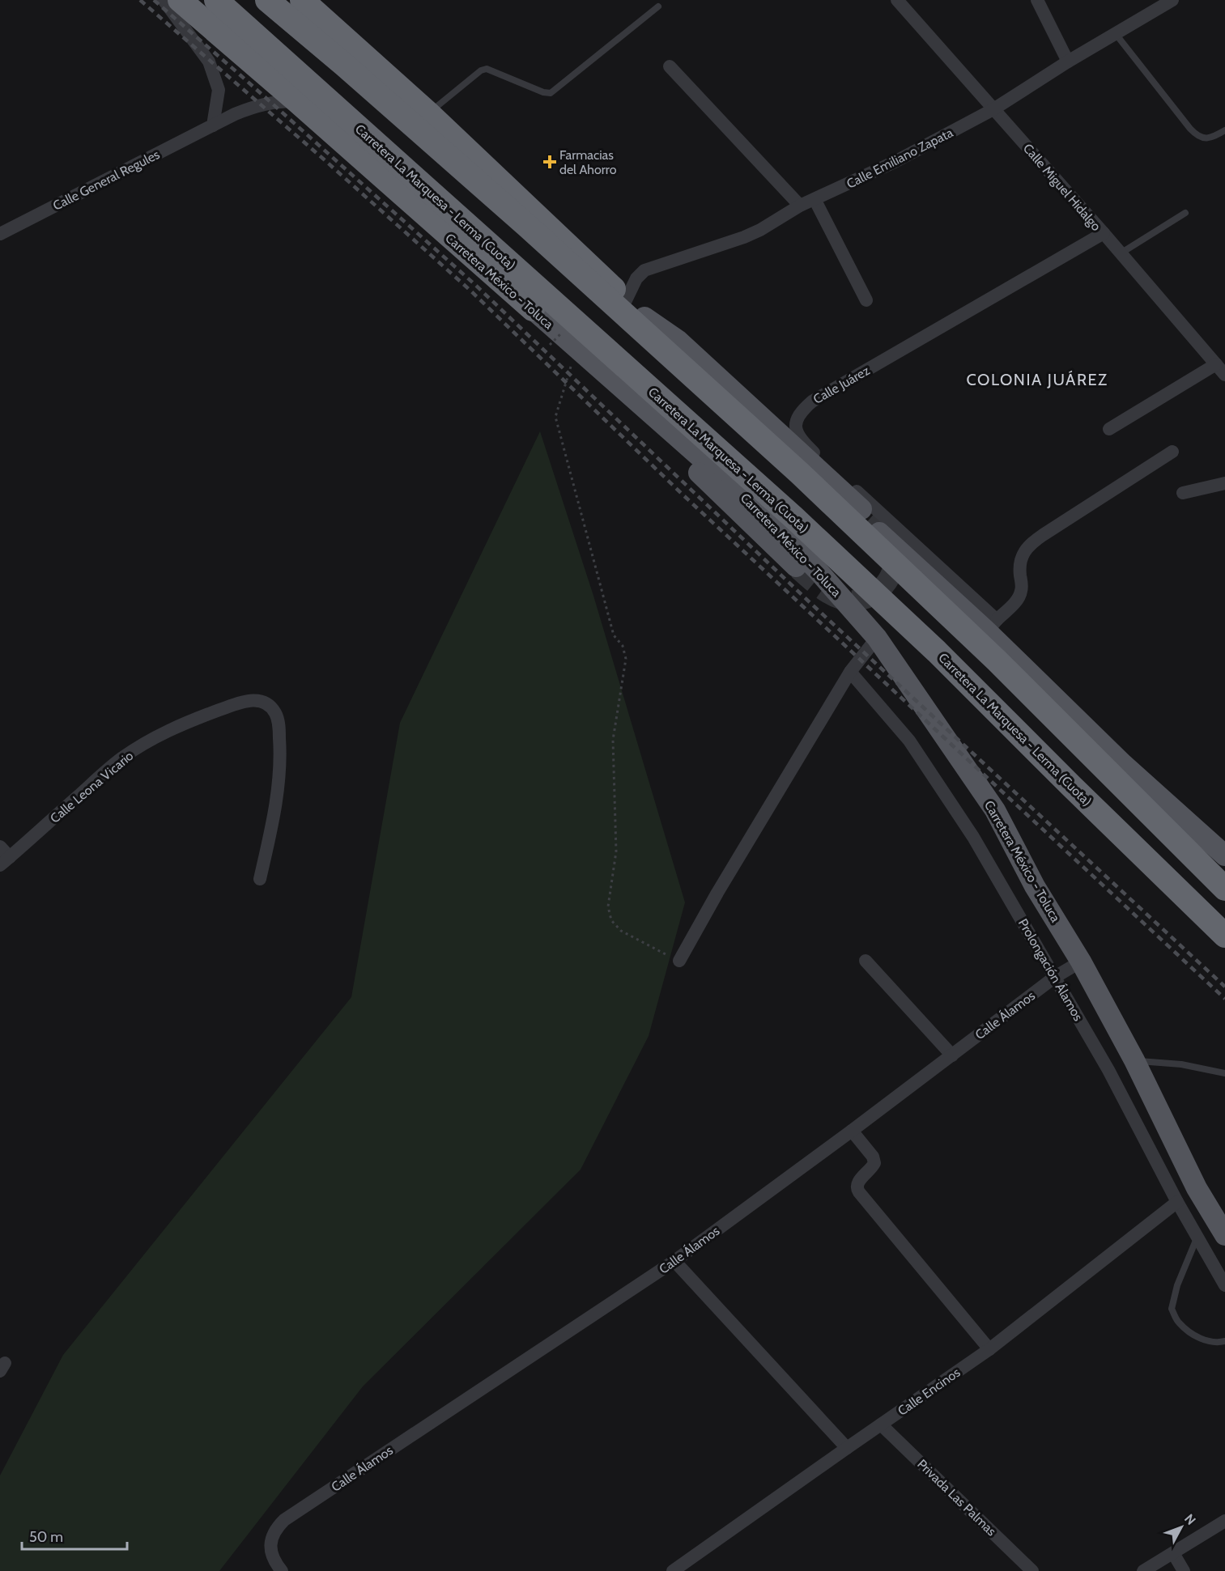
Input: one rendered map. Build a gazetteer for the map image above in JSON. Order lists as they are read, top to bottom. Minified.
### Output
{"streets":{"highway":["Carretera La Marquesa - Lerma (Cuota)","Carretera México - Toluca"],"street":["Calle Emiliano Zapata","Calle General Regules","Calle Miguel Hidalgo","Calle Juárez","Calle Leona Vicario","Prolongación Álamos","Calle Álamos","Calle Encinos","Privada Las Palmas"]},"crossings":[["Calle Emiliano Zapata","Calle Miguel Hidalgo"],["Calle General Regules","Carretera México - Toluca"],["Calle Miguel Hidalgo","Calle Juárez"],["Carretera México - Toluca","Calle Álamos"],["Prolongación Álamos","Calle Álamos"],["Prolongación Álamos","Calle Encinos"],["Calle Encinos","Privada Las Palmas"]],"districts":["COLONIA JUÁREZ"],"places":{"health":["Farmacias del Ahorro"]},"scale_bar":"50 m","north":"top right"}
